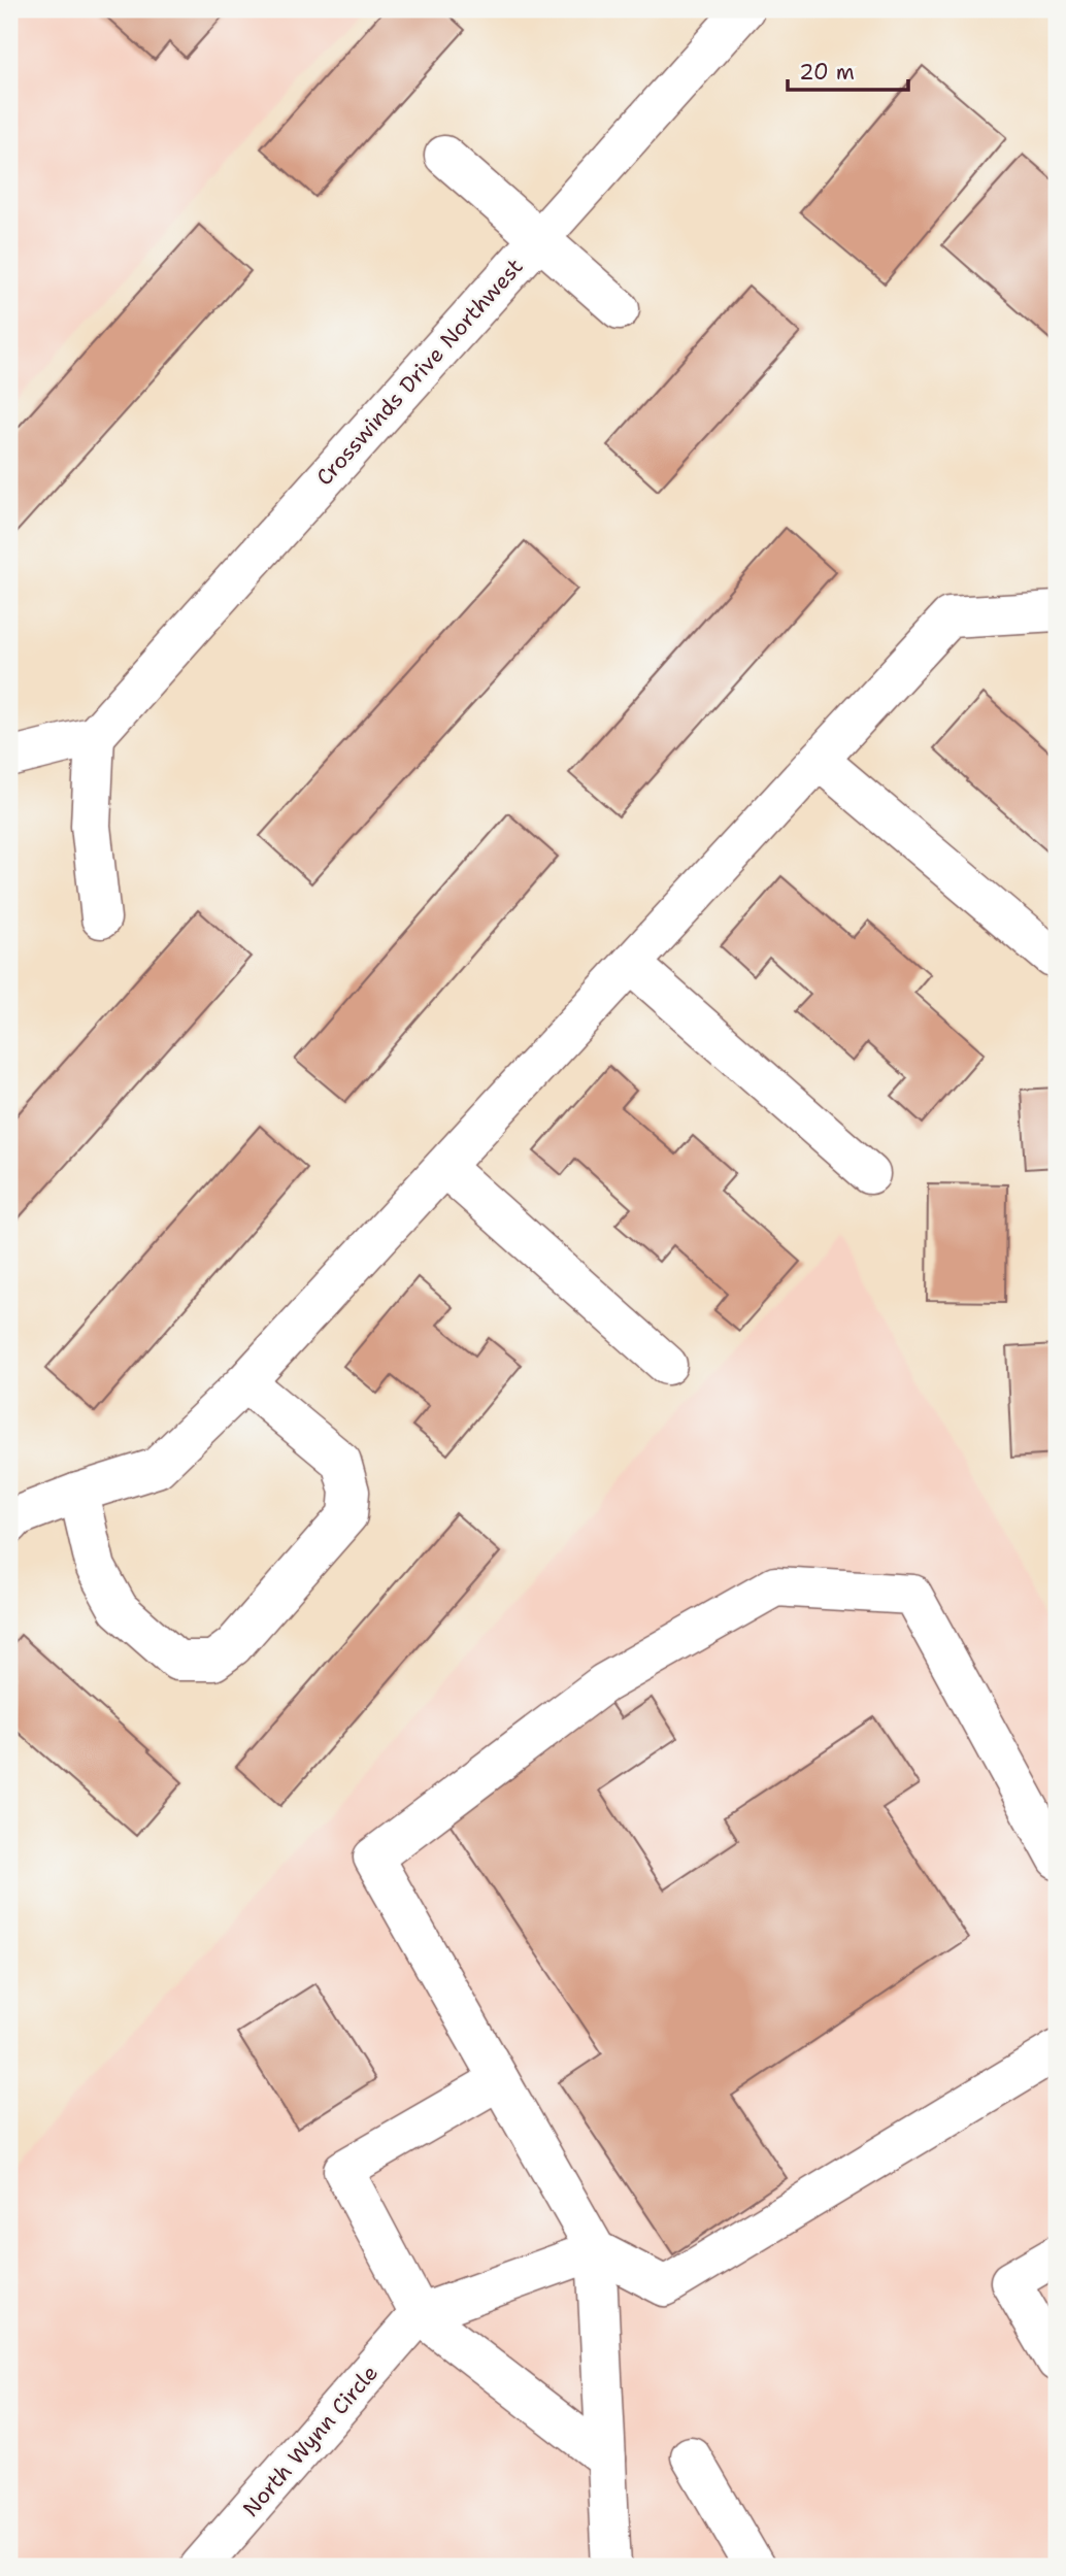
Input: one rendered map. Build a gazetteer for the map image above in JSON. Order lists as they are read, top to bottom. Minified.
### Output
{"streets":{"street":["Crosswinds Drive Northwest","North Wynn Circle"]},"scale_bar":"20 m"}
